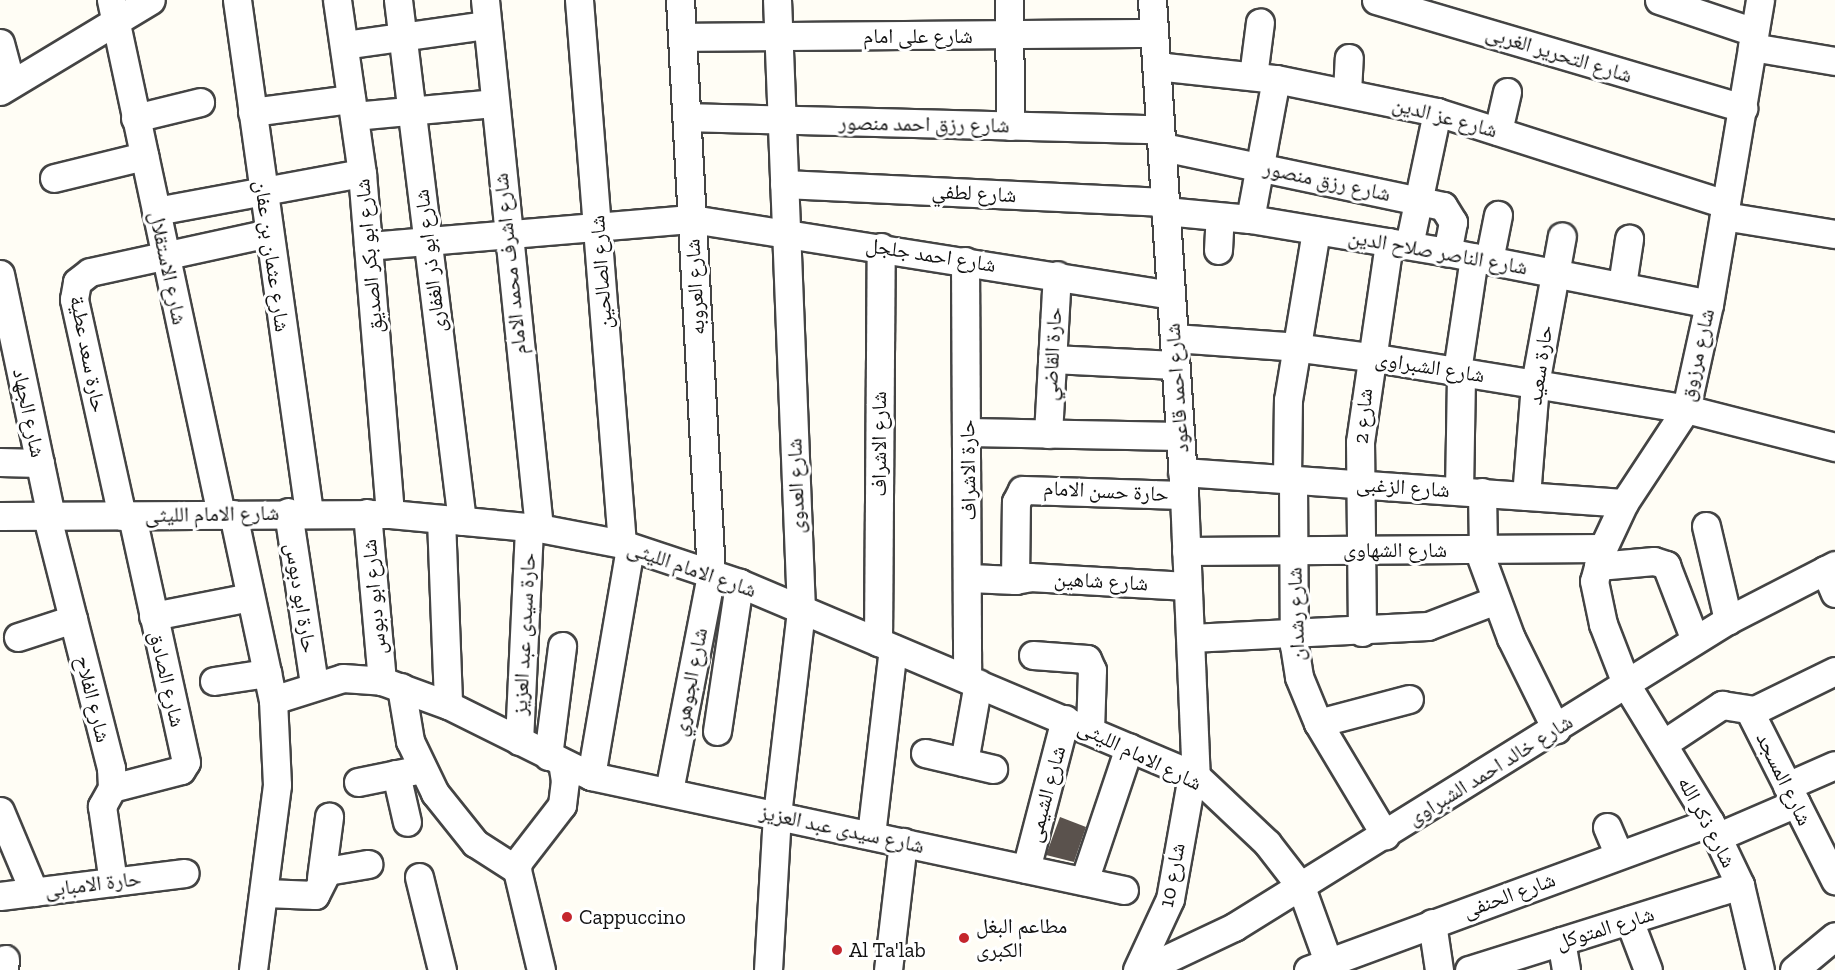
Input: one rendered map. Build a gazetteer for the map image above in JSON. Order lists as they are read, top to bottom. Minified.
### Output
{"streets":{"street":["شارع على امام","شارع التحرير الغربى","شارع عز الدين","شارع رزق احمد منصور","شارع رزق منصور","شارع لطفي","شارع الناصر صلاح الدين","شارع احمد جلجل","شارع عثمان بن عفان","شارع ابو بكر الصديق","شارع ابو ذر الغفارى","شارع اشرف محمد الامام","شارع الاستقلال","شارع الصالحين","شارع العروبه","حارة سعد عطية","حارة القاضي","شارع مرزوق","حارة سعيد","شارع الشبراوى","شارع احمد قاعود","شارع الجهاد","شارع 2","شارع الاشراف","حارة الاشراف","شارع العدوى","شارع الزغبى","حارة حسن الامام","شارع الامام الليثى","شارع الشهاوى","شارع شاهين","شارع ابو دبوس","حارة ابو دبوس","شارع رشدان","حارة سيدى عبد العزيز","شارع الصادق","شارع الجوهري","شارع الفلاح","شارع خالد احمد الشبراوى","شارع المسجد","شارع الشيمى","شارع ذكر الله","شارع سيدى عبد العزيز","شارع 10","حارة الامبابى","شارع الحنفى","شارع المتوكل"]},"crossings":[["شارع على امام","شارع العروبه"],["شارع على امام","شارع احمد قاعود"],["شارع على امام","شارع العدوى"],["شارع التحرير الغربى","شارع مرزوق"],["شارع عز الدين","شارع مرزوق"],["شارع عز الدين","شارع احمد قاعود"],["شارع عز الدين","شارع 2"],["شارع رزق احمد منصور","شارع رزق منصور"],["شارع رزق احمد منصور","شارع العروبه"],["شارع رزق احمد منصور","شارع احمد قاعود"],["شارع رزق احمد منصور","شارع العدوى"],["شارع رزق منصور","شارع الناصر صلاح الدين"],["شارع رزق منصور","شارع احمد قاعود"],["شارع رزق منصور","شارع 2"],["شارع لطفي","شارع الناصر صلاح الدين"],["شارع لطفي","شارع احمد قاعود"],["شارع لطفي","شارع العدوى"],["شارع الناصر صلاح الدين","شارع مرزوق"],["شارع الناصر صلاح الدين","حارة سعيد"],["شارع الناصر صلاح الدين","شارع احمد قاعود"],["شارع الناصر صلاح الدين","شارع 2"],["شارع الناصر صلاح الدين","شارع رشدان"],["شارع احمد جلجل","شارع ابو بكر الصديق"],["شارع احمد جلجل","شارع ابو ذر الغفارى"],["شارع احمد جلجل","شارع اشرف محمد الامام"],["شارع احمد جلجل","شارع الصالحين"],["شارع احمد جلجل","شارع العروبه"],["شارع احمد جلجل","حارة القاضي"],["شارع احمد جلجل","شارع احمد قاعود"],["شارع احمد جلجل","شارع الاشراف"],["شارع احمد جلجل","حارة الاشراف"],["شارع احمد جلجل","شارع العدوى"],["شارع عثمان بن عفان","حارة سعد عطية"],["شارع عثمان بن عفان","شارع الامام الليثى"],["شارع عثمان بن عفان","حارة ابو دبوس"],["شارع ابو بكر الصديق","شارع الامام الليثى"],["شارع ابو بكر الصديق","شارع ابو دبوس"],["شارع ابو ذر الغفارى","شارع الامام الليثى"],["شارع ابو ذر الغفارى","شارع سيدى عبد العزيز"],["شارع اشرف محمد الامام","شارع الامام الليثى"],["شارع اشرف محمد الامام","حارة سيدى عبد العزيز"],["شارع الاستقلال","حارة سعد عطية"],["شارع الاستقلال","شارع الامام الليثى"],["شارع الاستقلال","شارع سيدى عبد العزيز"],["شارع الصالحين","شارع الامام الليثى"],["شارع الصالحين","شارع سيدى عبد العزيز"],["شارع العروبه","شارع الامام الليثى"],["شارع العروبه","شارع الجوهري"],["حارة سعد عطية","شارع الامام الليثى"],["حارة سعد عطية","شارع الصادق"],["شارع مرزوق","شارع الشبراوى"],["شارع مرزوق","شارع الزغبى"],["شارع مرزوق","شارع الشهاوى"],["شارع مرزوق","شارع خالد احمد الشبراوى"],["شارع مرزوق","شارع ذكر الله"],["حارة سعيد","شارع الشبراوى"],["حارة سعيد","شارع الزغبى"],["شارع الشبراوى","شارع احمد قاعود"],["شارع الشبراوى","شارع 2"],["شارع الشبراوى","شارع رشدان"],["شارع احمد قاعود","شارع الزغبى"],["شارع احمد قاعود","حارة حسن الامام"],["شارع احمد قاعود","شارع الامام الليثى"],["شارع احمد قاعود","شارع الشهاوى"],["شارع احمد قاعود","شارع شاهين"],["شارع احمد قاعود","شارع 10"],["شارع الجهاد","شارع الامام الليثى"],["شارع الجهاد","شارع الفلاح"],["شارع 2","شارع الزغبى"],["شارع 2","شارع الشهاوى"],["شارع الاشراف","شارع الامام الليثى"],["شارع الاشراف","شارع سيدى عبد العزيز"],["حارة الاشراف","شارع الامام الليثى"],["شارع العدوى","شارع الامام الليثى"],["شارع العدوى","شارع سيدى عبد العزيز"],["شارع الزغبى","حارة حسن الامام"],["شارع الزغبى","شارع رشدان"],["حارة حسن الامام","شارع شاهين"],["شارع الامام الليثى","شارع ابو دبوس"],["شارع الامام الليثى","حارة ابو دبوس"],["شارع الامام الليثى","حارة سيدى عبد العزيز"],["شارع الامام الليثى","شارع الصادق"],["شارع الامام الليثى","شارع الجوهري"],["شارع الامام الليثى","شارع الفلاح"],["شارع الامام الليثى","شارع خالد احمد الشبراوى"],["شارع الامام الليثى","شارع الشيمى"],["شارع الامام الليثى","شارع 10"],["شارع الامام الليثى","شارع الحنفى"],["شارع الشهاوى","شارع رشدان"],["شارع الشهاوى","شارع خالد احمد الشبراوى"],["شارع ابو دبوس","شارع سيدى عبد العزيز"],["حارة ابو دبوس","شارع سيدى عبد العزيز"],["شارع رشدان","شارع خالد احمد الشبراوى"],["حارة سيدى عبد العزيز","شارع سيدى عبد العزيز"],["شارع الصادق","شارع الفلاح"],["شارع الجوهري","شارع سيدى عبد العزيز"],["شارع الفلاح","حارة الامبابى"],["شارع خالد احمد الشبراوى","شارع ذكر الله"],["شارع المسجد","شارع الحنفى"],["شارع الشيمى","شارع سيدى عبد العزيز"],["شارع ذكر الله","شارع الحنفى"],["شارع ذكر الله","شارع المتوكل"]],"places":["Cappuccino","مطاعم البغل الكبرى","Al Ta'lab"]}
